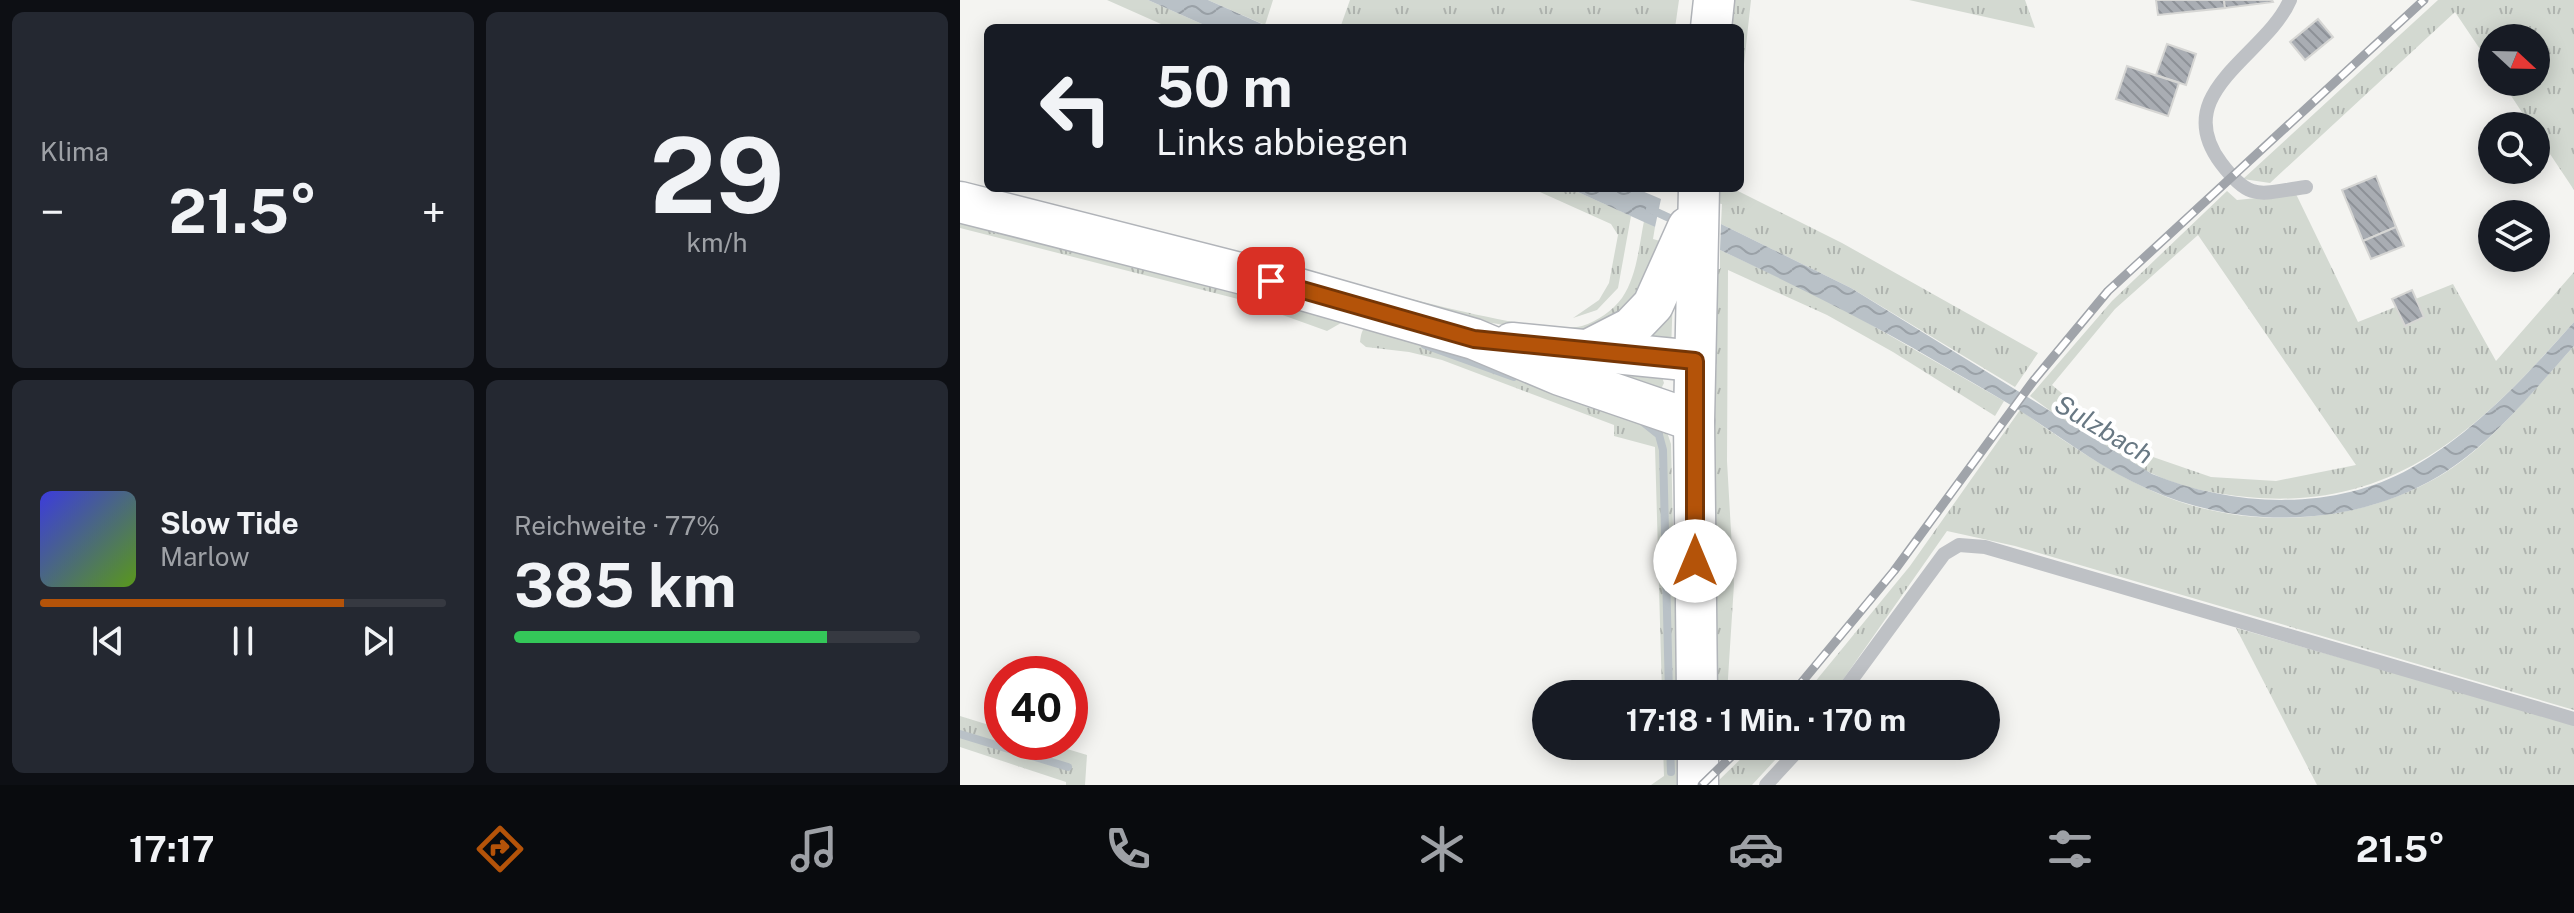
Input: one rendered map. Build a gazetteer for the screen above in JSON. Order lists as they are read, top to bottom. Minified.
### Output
{"water":["Sulzbach"],"north":"right","page":{"tile":["Klima",["29","km/h"],["Reichweite · 77%","385 km"]],"turn":["50 m","Links abbiegen"],"heat":["−","21.5°","+"],"song":["Slow Tide","Marlow"],"limit":"40","trip":"17:18 · 1 Min. · 170 m","tabs":["17:17","21.5°"]}}
